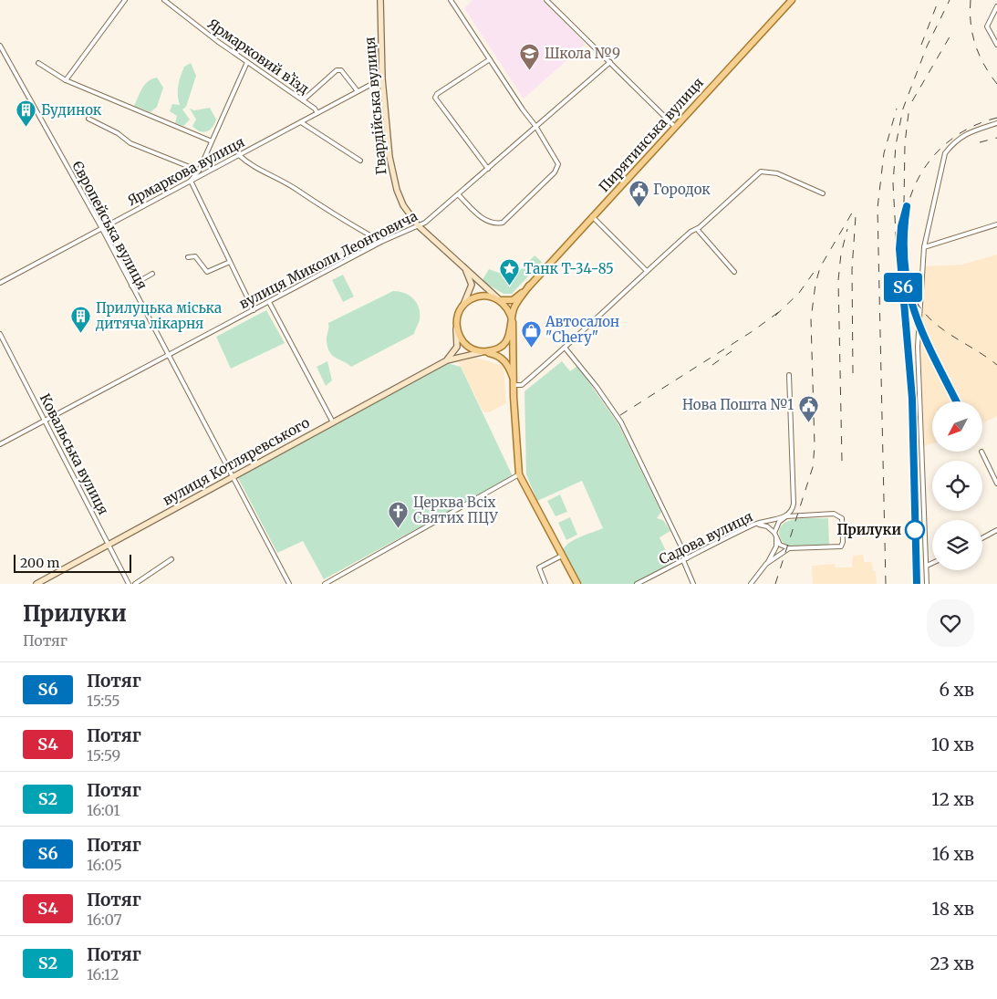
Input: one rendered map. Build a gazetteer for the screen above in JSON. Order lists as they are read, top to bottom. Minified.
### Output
{"streets":{"main road":["Гвардійська вулиця","Пирятинська вулиця","вулиця Котляревського"],"street":["Ярмарковий вʼїзд","Ярмаркова вулиця","Європейська вулиця","вулиця Миколи Леонтовича","Ковальська вулиця","Садова вулиця"]},"crossings":[["Ярмарковий вʼїзд","Ярмаркова вулиця"],["Гвардійська вулиця","Ярмаркова вулиця"],["Гвардійська вулиця","вулиця Миколи Леонтовича"],["Гвардійська вулиця","вулиця Котляревського"],["Ярмаркова вулиця","Європейська вулиця"],["Європейська вулиця","вулиця Миколи Леонтовича"],["Європейська вулиця","вулиця Котляревського"],["вулиця Миколи Леонтовича","Ковальська вулиця"],["Ковальська вулиця","вулиця Котляревського"]],"places":{"school or university":["Школа №9"],"building":["Будинок","Прилуцька міська дитяча лікарня"],"public building":["Городок","Нова Пошта №1"],"place":["Танк Т-34-85"],"shop":["Автосалон \"Chery\""],"church":["Церква Всіх Святих ПЦУ"],"other":["Прилуки"]},"scale_bar":"200 m","north":"bottom left","page":{"on_map":"S6","scale":"200 m","heading":["Прилуки","Потяг"],"list":[{"mark":"S6","name":"Потяг","note":"15:55","value":"6 хв"},{"mark":"S4","name":"Потяг","note":"15:59","value":"10 хв"},{"mark":"S2","name":"Потяг","note":"16:01","value":"12 хв"},{"mark":"S6","name":"Потяг","note":"16:05","value":"16 хв"},{"mark":"S4","name":"Потяг","note":"16:07","value":"18 хв"},{"mark":"S2","name":"Потяг","note":"16:12","value":"23 хв"}]}}
